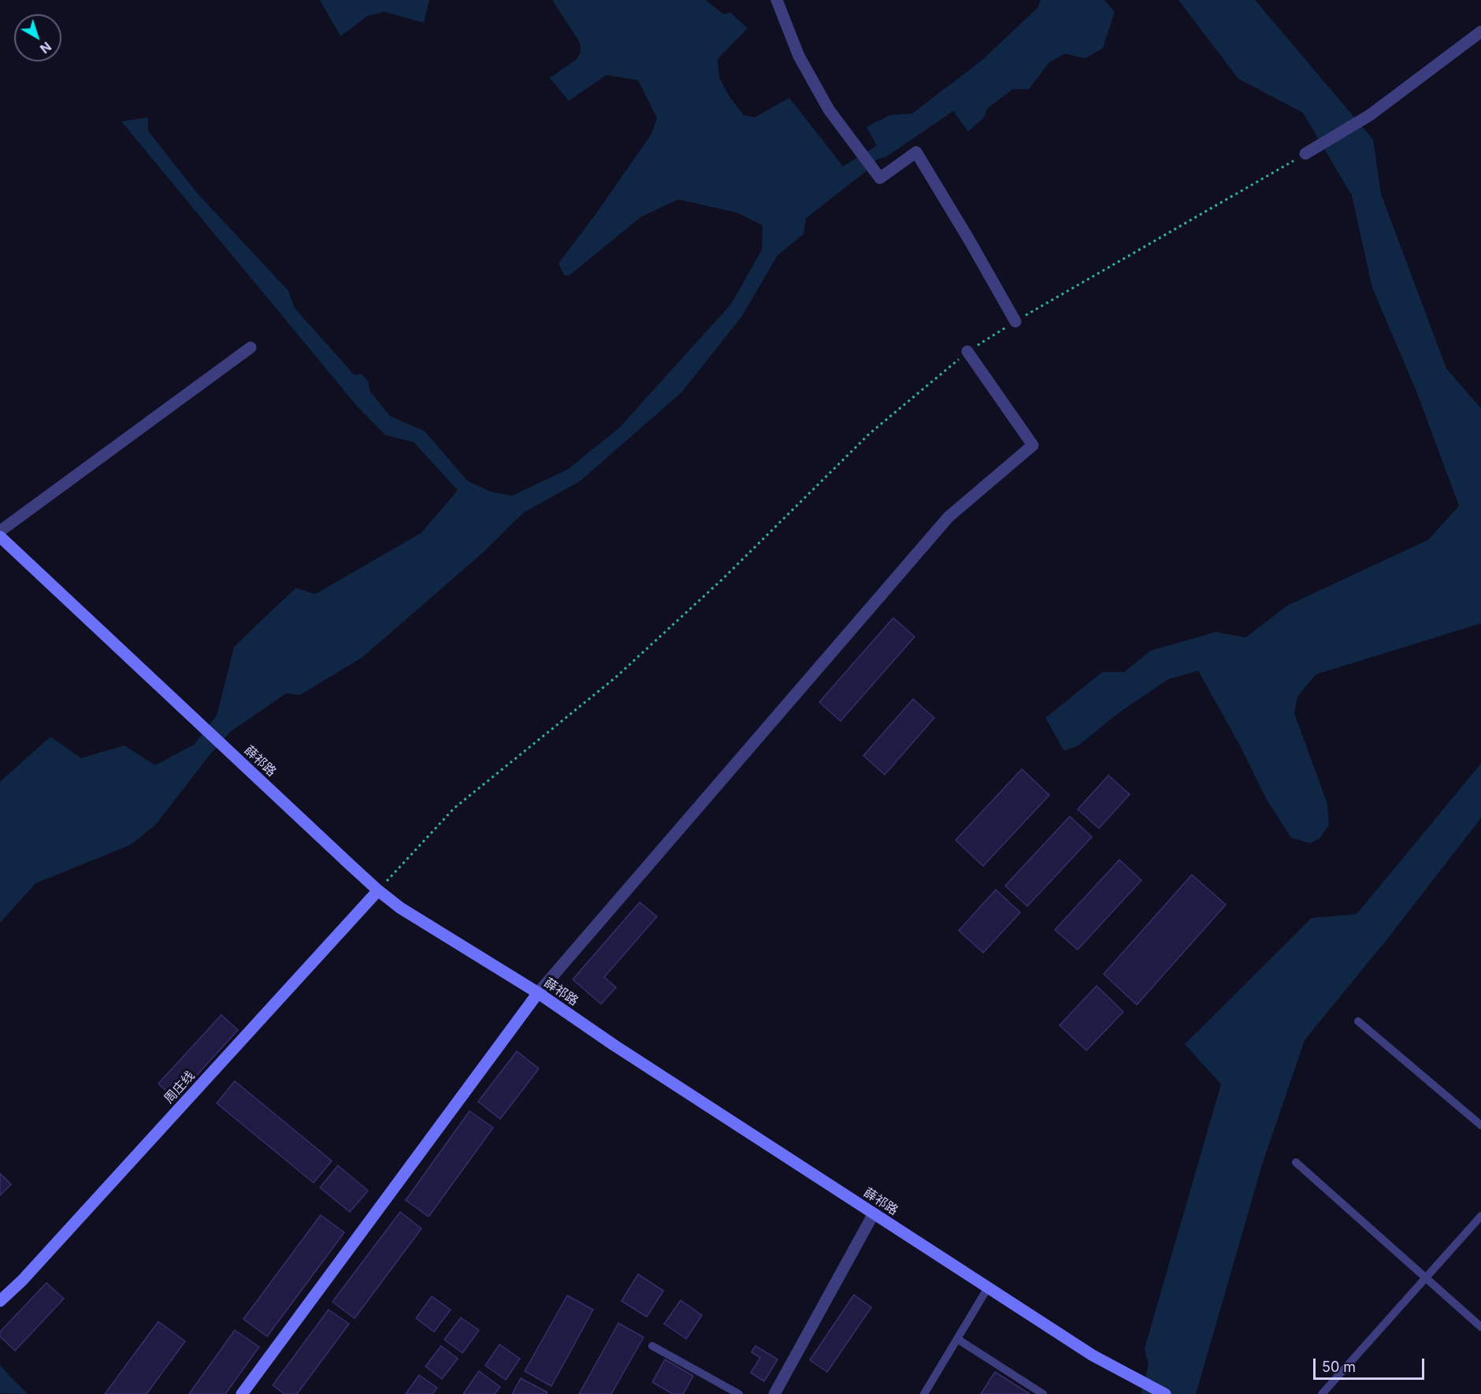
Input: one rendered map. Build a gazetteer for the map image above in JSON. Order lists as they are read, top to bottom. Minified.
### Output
{"streets":{"street":["薛祁路","周庄线"]},"crossings":[["薛祁路","周庄线"]],"scale_bar":"50 m","north":"bottom right"}
